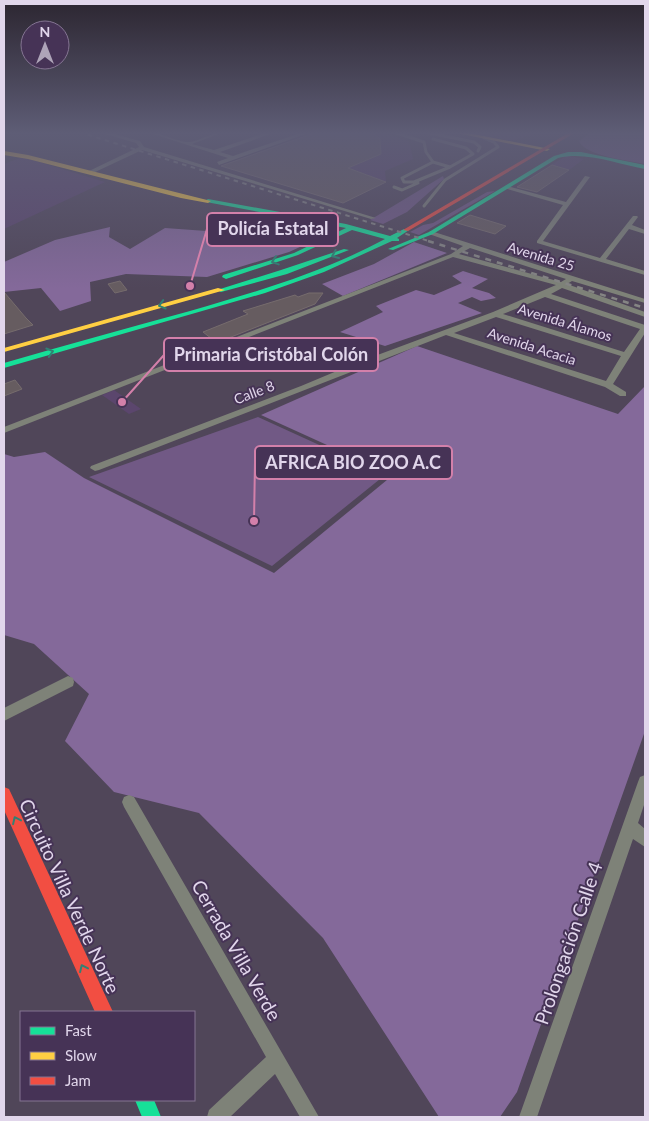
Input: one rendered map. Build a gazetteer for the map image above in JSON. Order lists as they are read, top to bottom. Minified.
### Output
{"streets":{"street":["Avenida 25","Avenida Álamos","Avenida Acacia","Calle 8","Circuito Villa Verde Norte","Prolongación Calle 4","Cerrada Villa Verde"]},"crossings":[["Avenida 25","Calle 8"],["Avenida Álamos","Calle 8"],["Avenida Acacia","Calle 8"]],"one_way":["Circuito Villa Verde Norte"],"places":["Policía Estatal","Primaria Cristóbal Colón","AFRICA BIO ZOO A.C"],"legend":["Fast","Slow","Jam"],"north":"top"}
